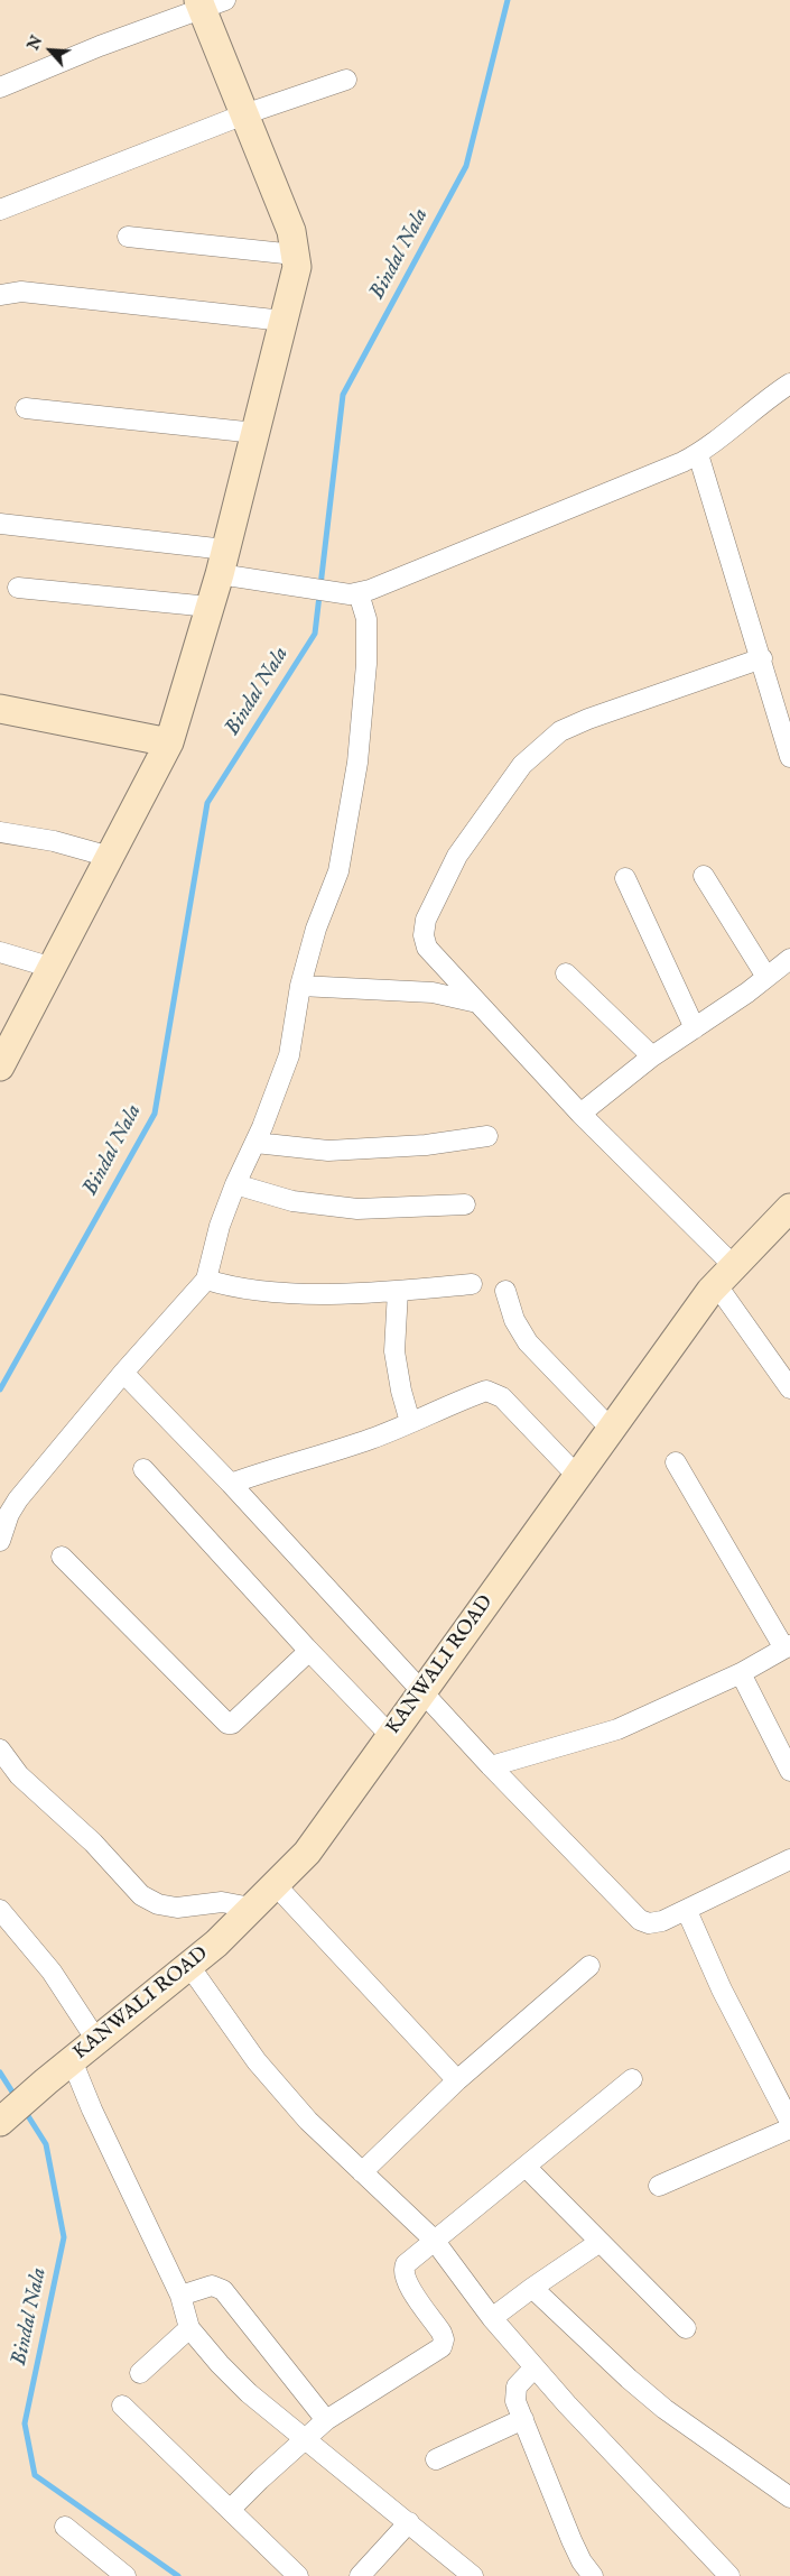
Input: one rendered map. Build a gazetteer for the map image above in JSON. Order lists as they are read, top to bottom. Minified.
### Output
{"streets":{"street":["KANWALI ROAD"]},"water":["Bindal Nala"],"north":"top left"}
